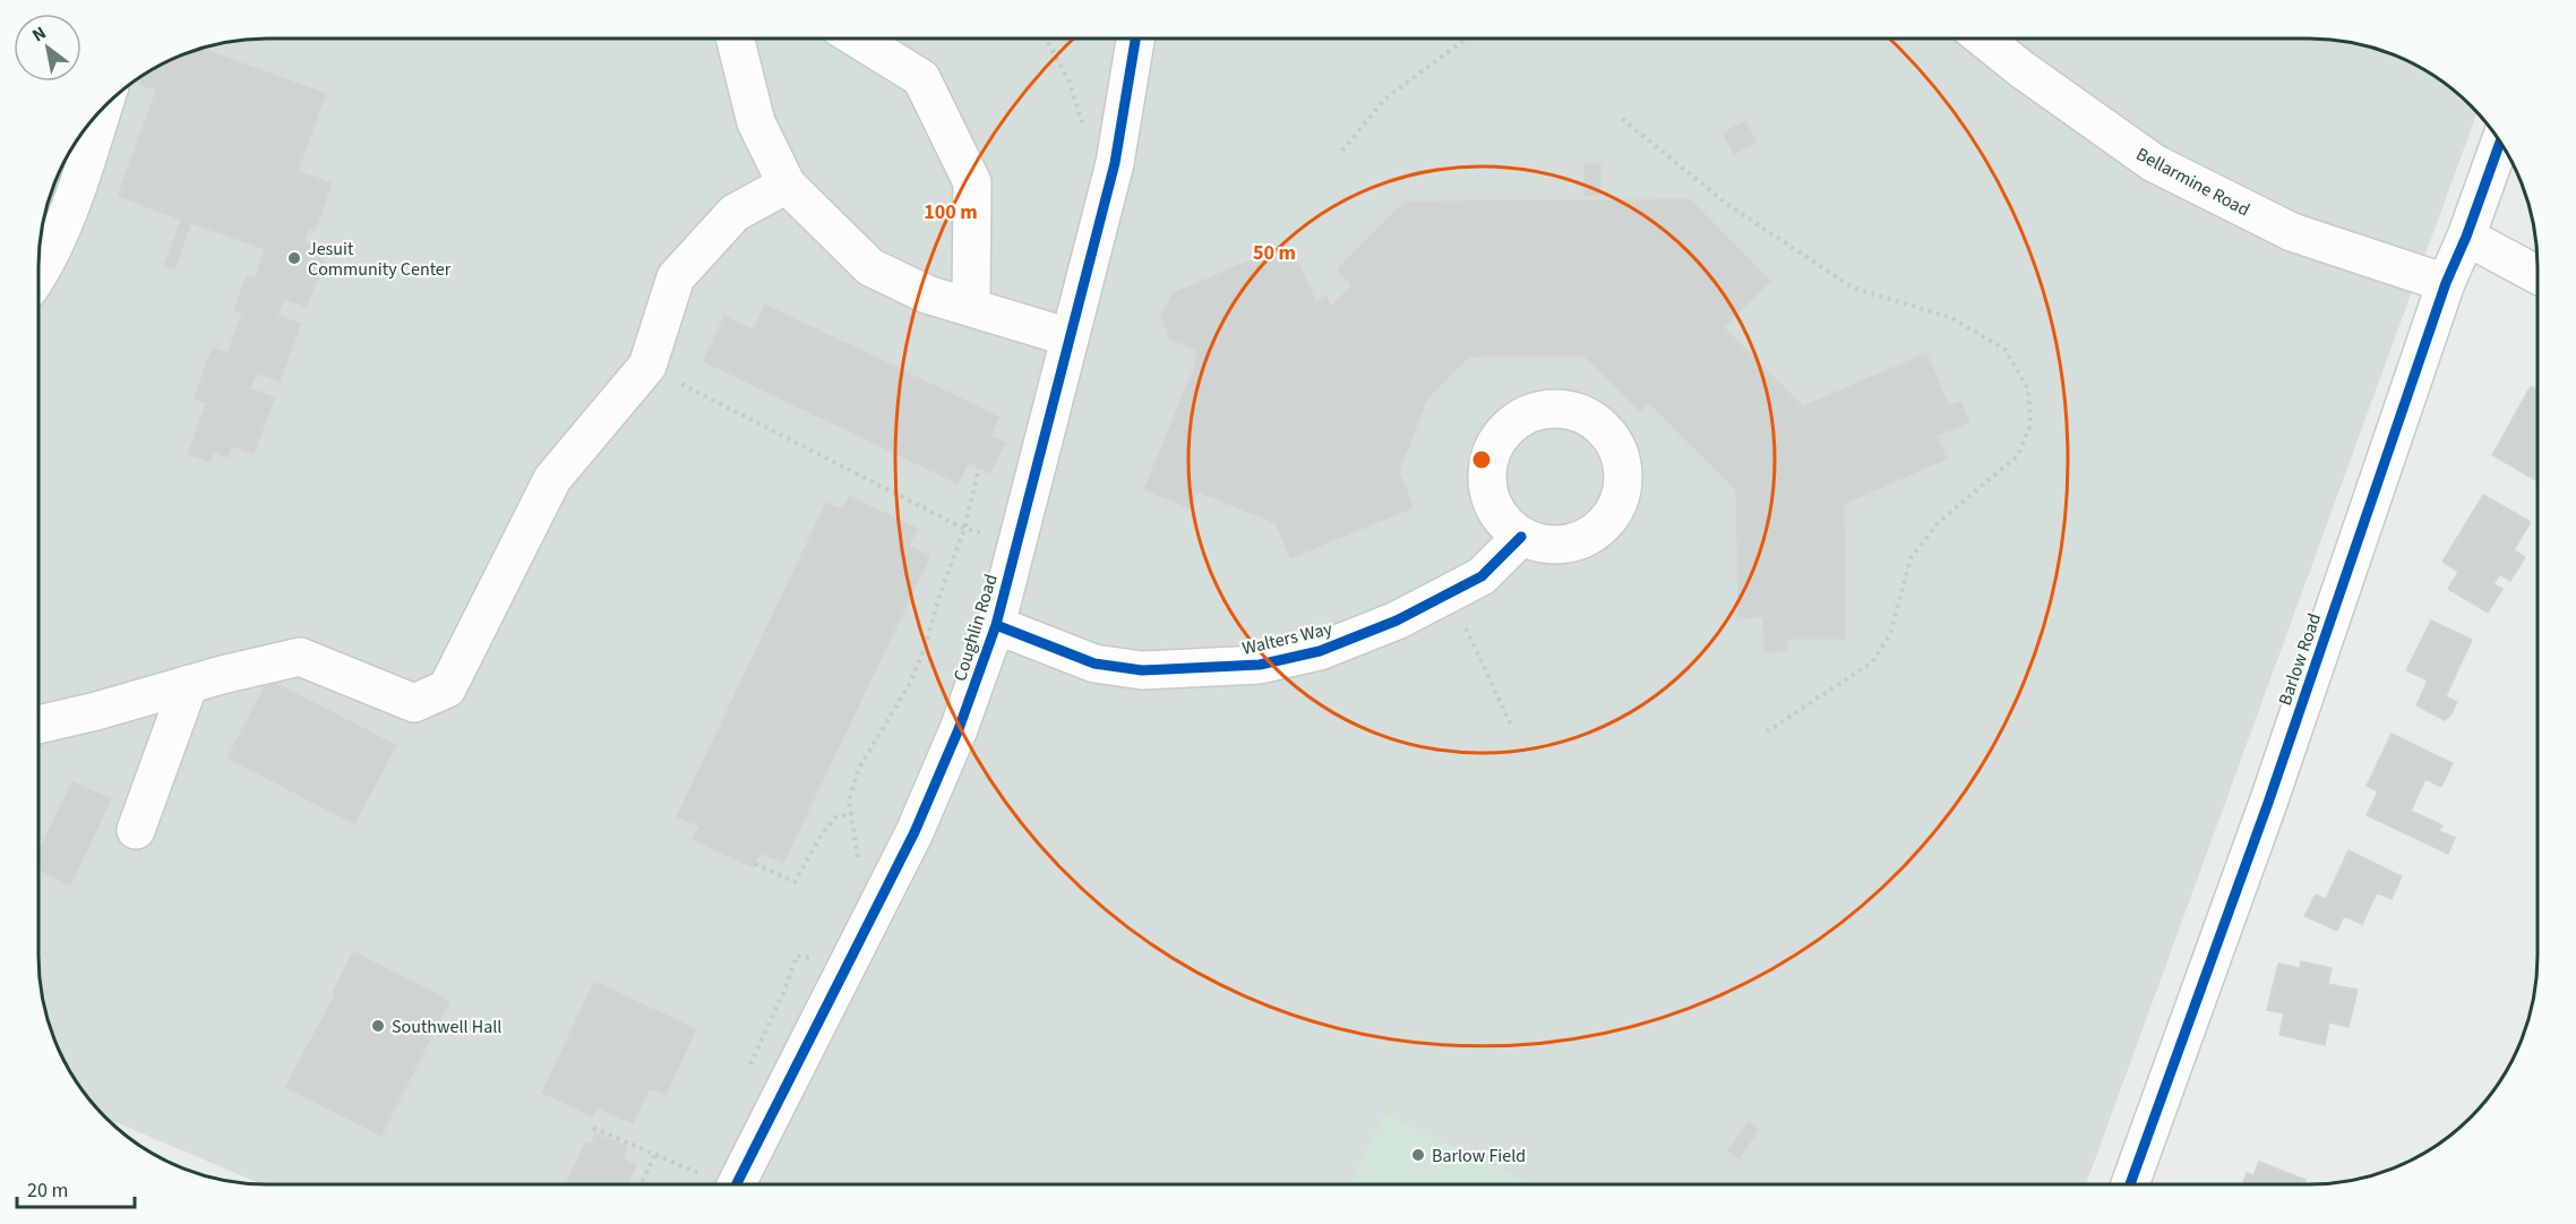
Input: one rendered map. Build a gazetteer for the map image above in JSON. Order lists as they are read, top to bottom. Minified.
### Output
{"streets":{"street":["Bellarmine Road","Coughlin Road","Walters Way","Barlow Road"]},"crossings":[["Bellarmine Road","Barlow Road"],["Coughlin Road","Walters Way"]],"places":["Jesuit Community Center","Southwell Hall","Barlow Field"],"scale_bar":"20 m","north":"top left","rings":["100 m","50 m"]}
